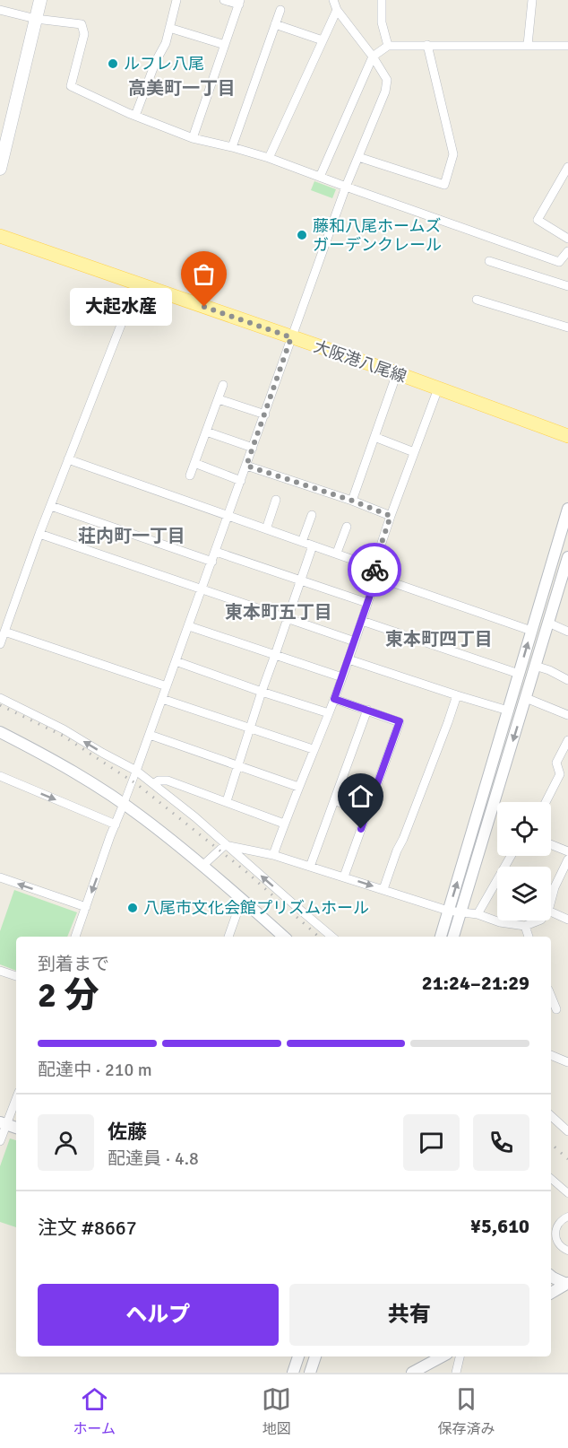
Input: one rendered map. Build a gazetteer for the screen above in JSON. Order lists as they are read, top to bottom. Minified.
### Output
{"streets":{"main road":["大阪港八尾線"]},"districts":["高美町一丁目","荘内町一丁目","東本町五丁目","東本町四丁目"],"places":["ルフレ八尾","藤和八尾ホームズ ガーデンクレール","大起水産","八尾市文化会館プリズムホール"],"page":{"bubble":"大起水産","heading":["2 分","到着まで","21:24–21:29"],"panel":["佐藤","配達員 · 4.8","注文 #8667","¥5,610"],"bar":"配達中 · 210 m","buttons":["ヘルプ","共有"],"tabs":["ホーム","地図","保存済み"]}}
